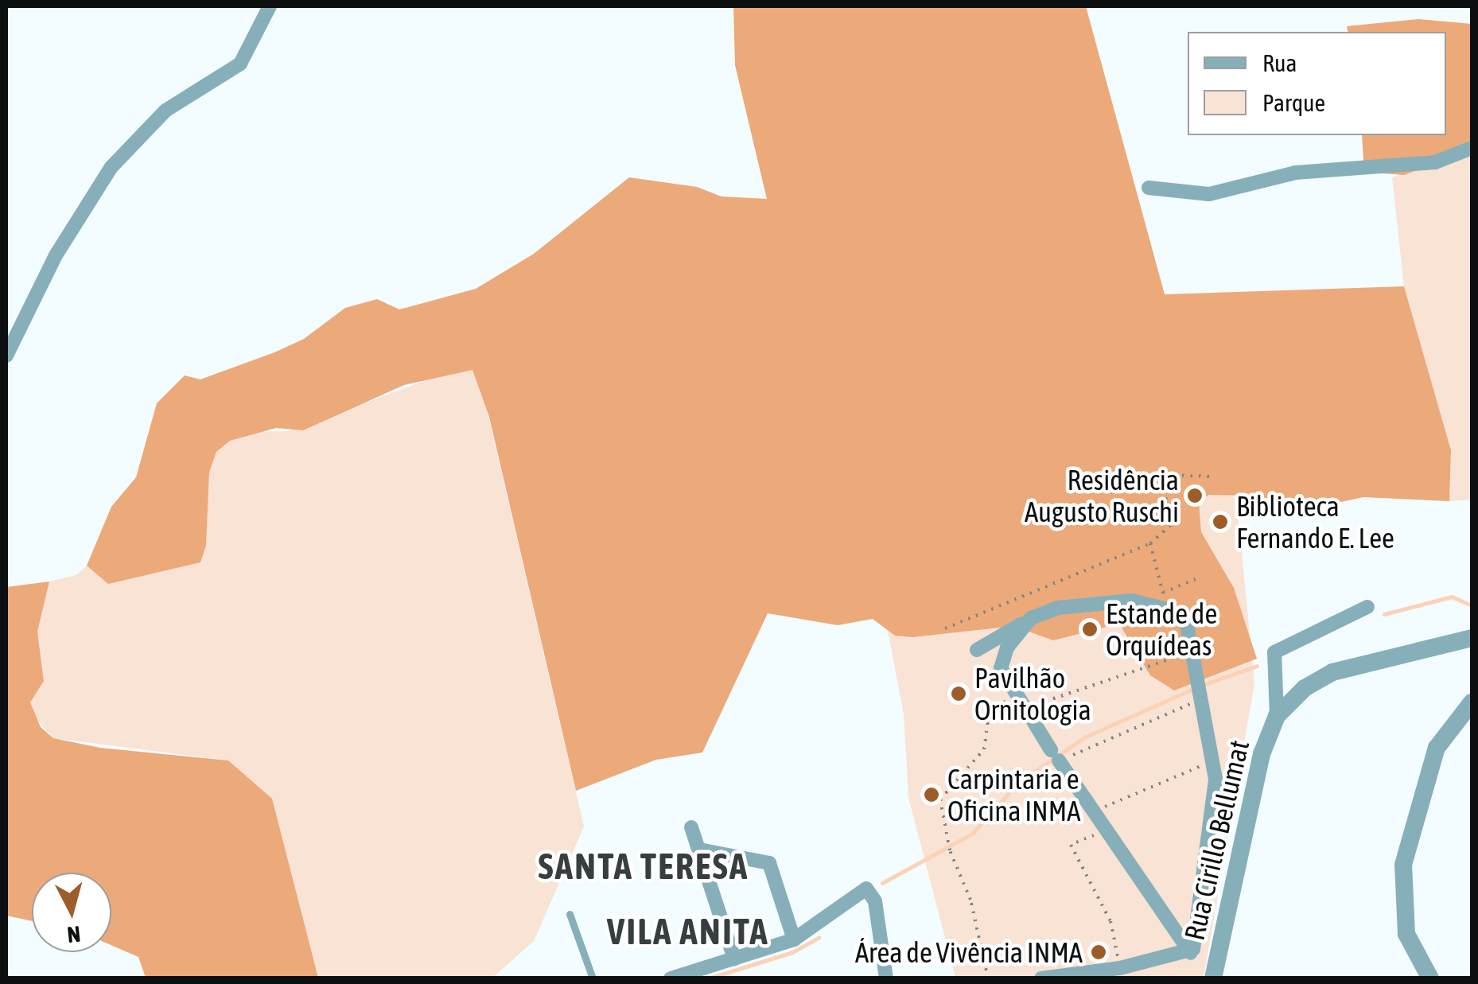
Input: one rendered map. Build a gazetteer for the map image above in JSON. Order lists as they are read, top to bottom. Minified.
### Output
{"streets":{"street":["Rua Cirillo Bellumat"]},"districts":["SANTA TERESA","VILA ANITA"],"places":["Residência Augusto Ruschi","Biblioteca Fernando E. Lee","Estande de Orquídeas","Pavilhão Ornitologia","Carpintaria e Oficina INMA","Área de Vivência INMA"],"legend":["Rua","Parque"],"north":"bottom"}
